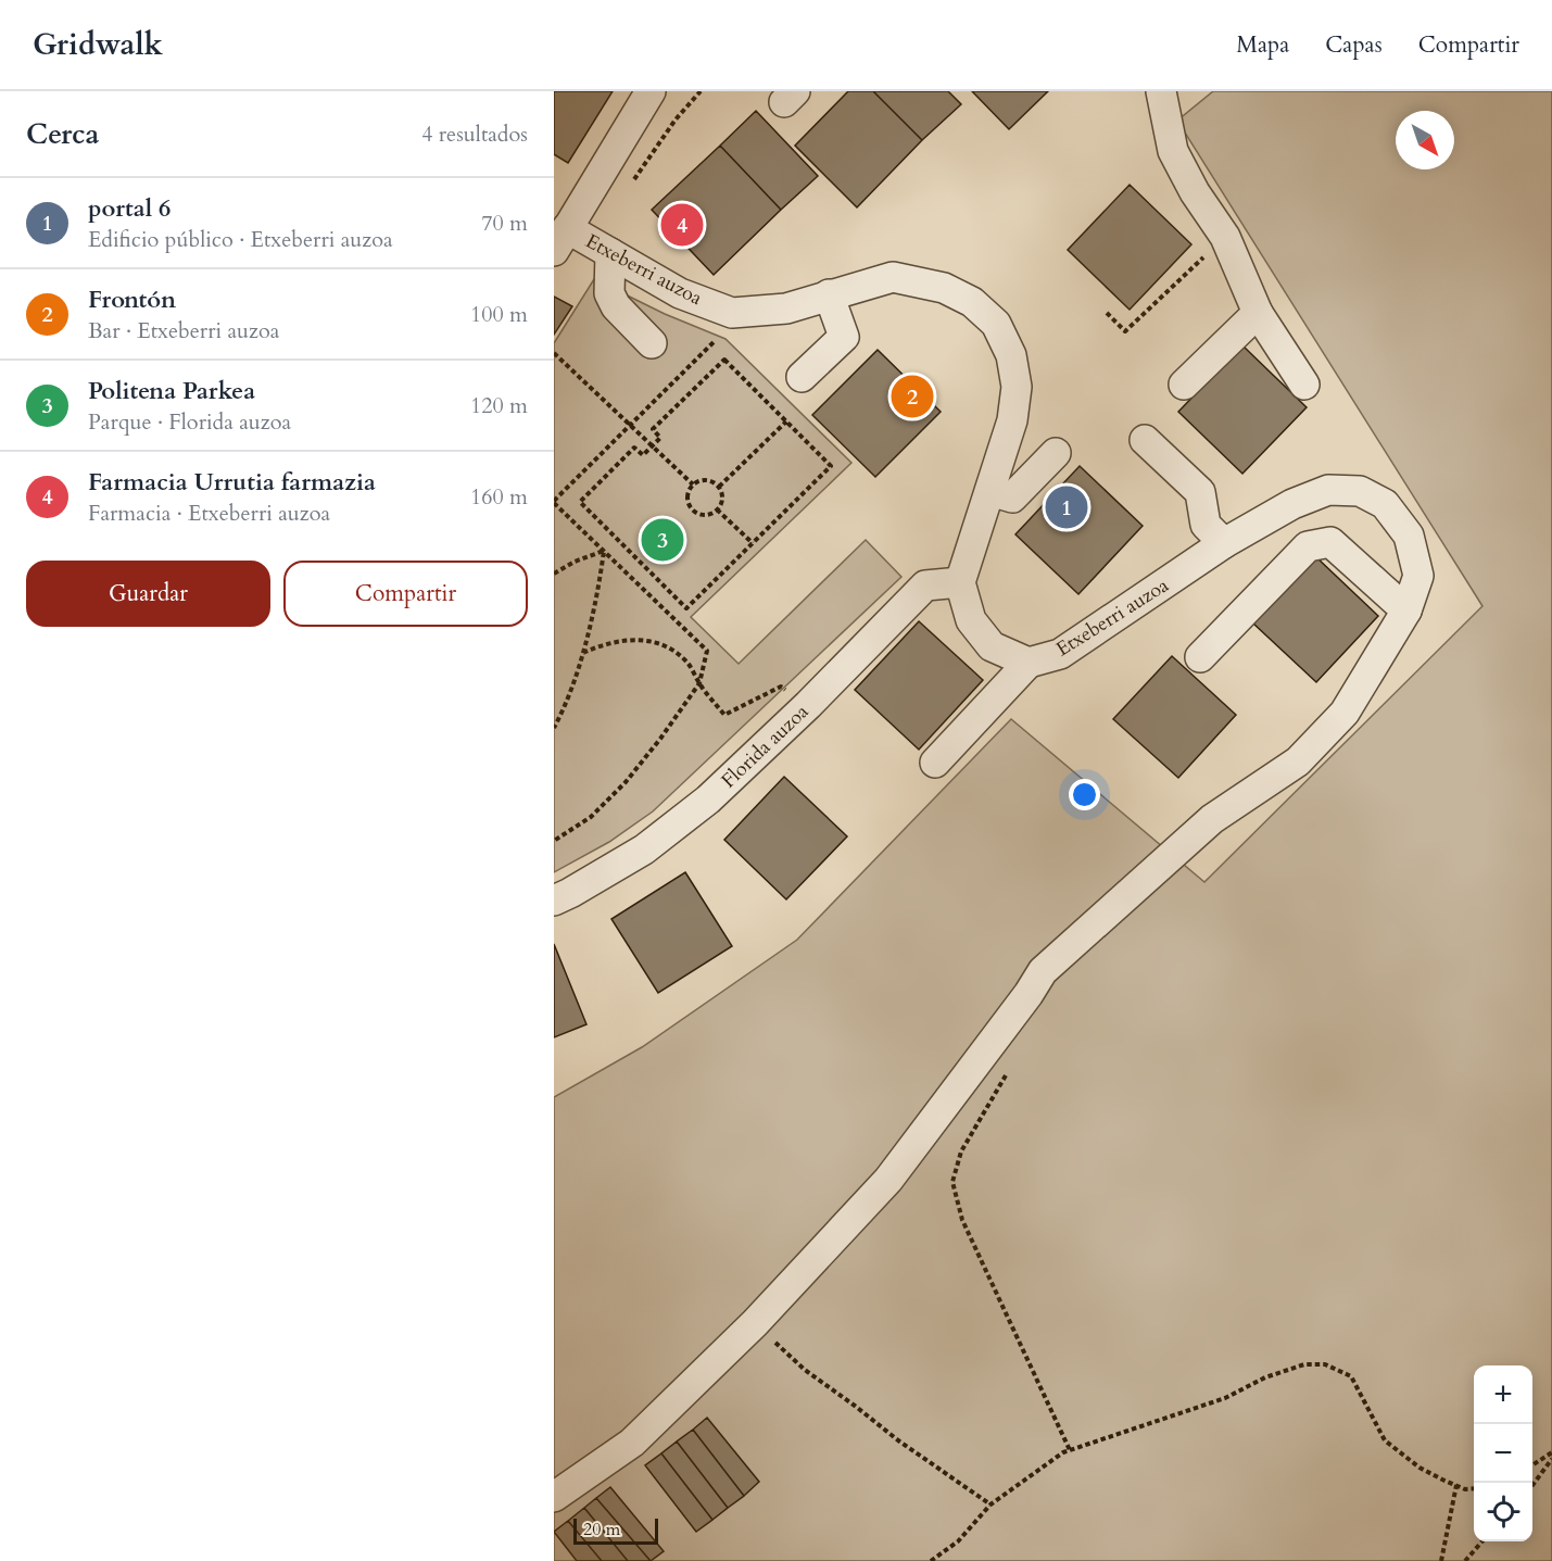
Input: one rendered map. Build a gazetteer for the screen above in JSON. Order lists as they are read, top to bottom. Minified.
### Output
{"streets":{"street":["Etxeberri auzoa","Florida auzoa"]},"crossings":[["Etxeberri auzoa","Florida auzoa"]],"scale_bar":"20 m","north":"bottom right","page":{"header":"Gridwalk","nav":["Mapa","Capas","Compartir"],"heading":["Cerca","4 resultados"],"list":[{"mark":"1","name":"portal 6","note":"Edificio público · Etxeberri auzoa","value":"70 m"},{"mark":"2","name":"Frontón","note":"Bar · Etxeberri auzoa","value":"100 m"},{"mark":"3","name":"Politena Parkea","note":"Parque · Florida auzoa","value":"120 m"},{"mark":"4","name":"Farmacia Urrutia farmazia","note":"Farmacia · Etxeberri auzoa","value":"160 m"}],"pins":["4","2","1","3"],"buttons":["Guardar","Compartir"],"map_buttons":["+","−"],"scale":"20 m"}}
